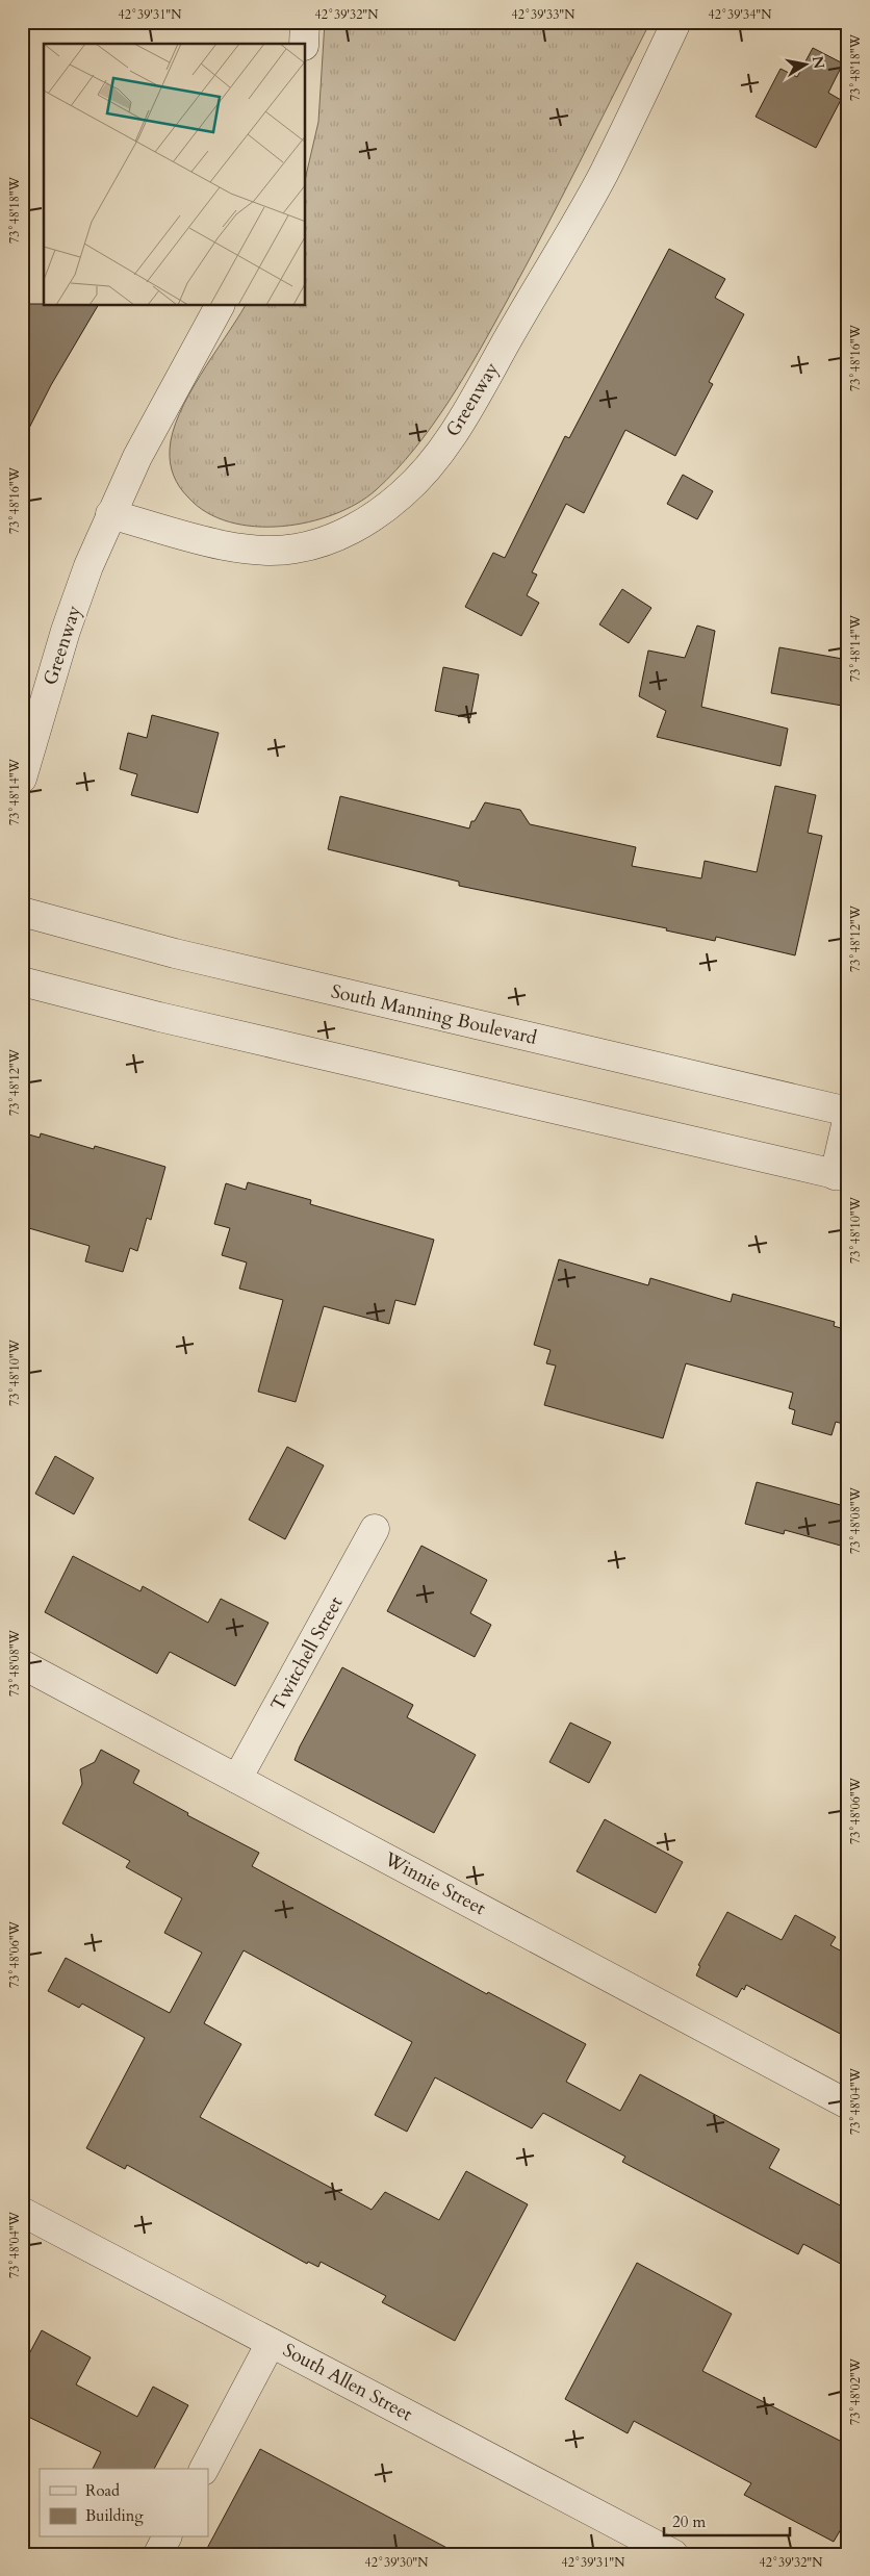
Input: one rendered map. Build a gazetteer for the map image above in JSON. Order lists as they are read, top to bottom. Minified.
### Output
{"streets":{"street":["Greenway","South Manning Boulevard","Twitchell Street","Winnie Street","South Allen Street"]},"crossings":[["Twitchell Street","Winnie Street"]],"legend":["Road","Building"],"scale_bar":"20 m","north":"right","coordinates":["42°39'31\"N","42°39'32\"N","42°39'33\"N","42°39'34\"N","73°48'18\"W","73°48'16\"W","73°48'14\"W","73°48'12\"W","73°48'10\"W","73°48'08\"W","73°48'06\"W","73°48'04\"W","73°48'02\"W","42°39'30\"N"]}
